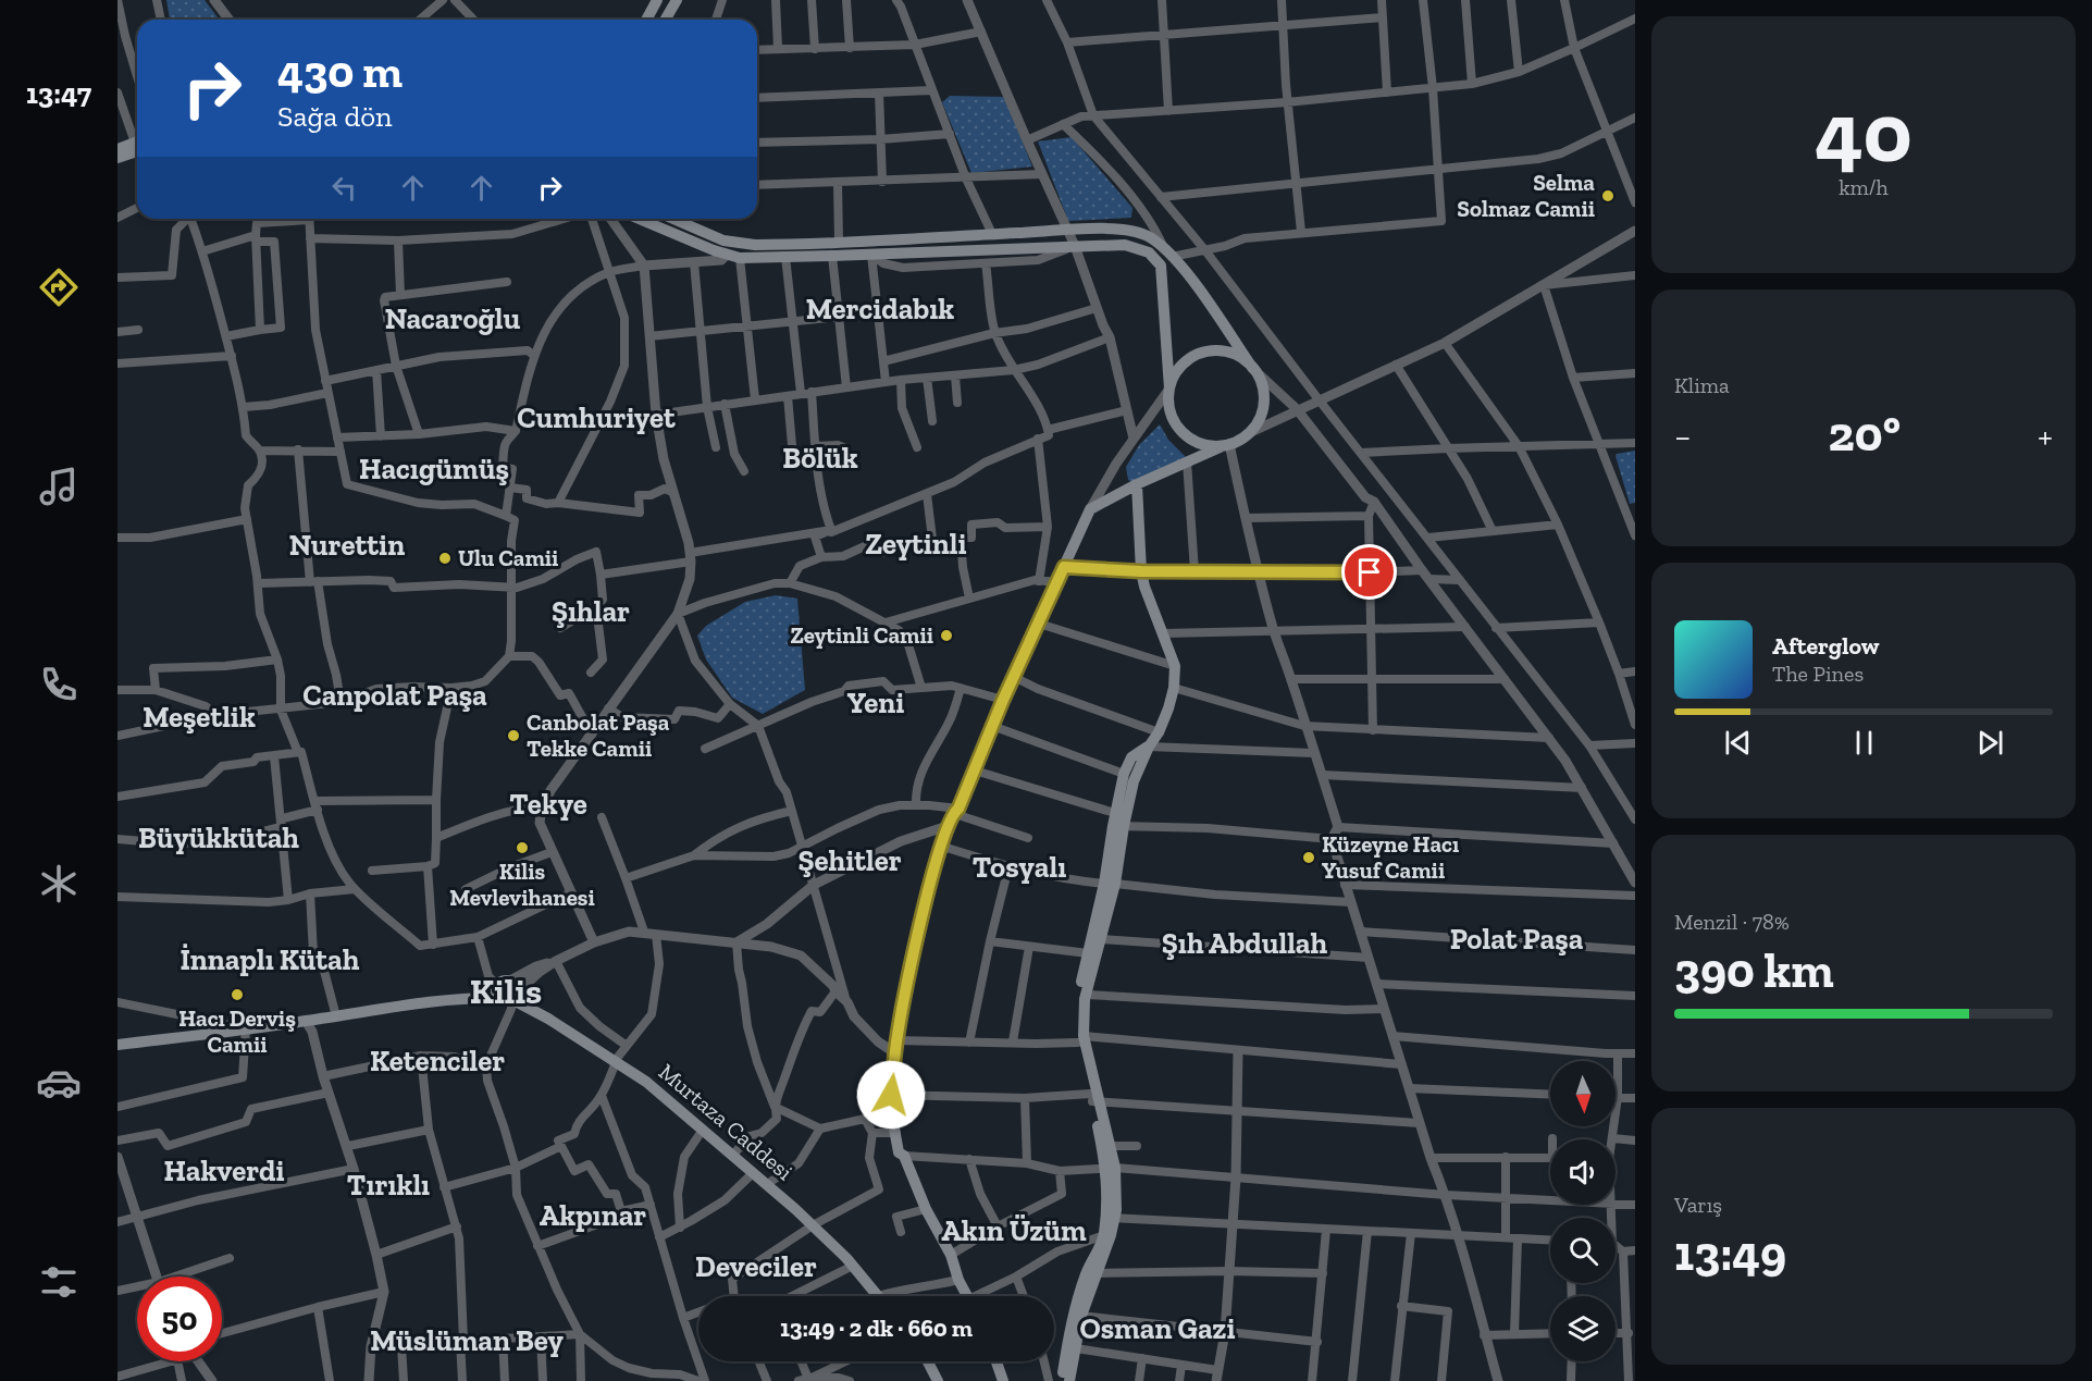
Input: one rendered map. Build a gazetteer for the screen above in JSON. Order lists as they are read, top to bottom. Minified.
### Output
{"streets":{"main road":["Murtaza Caddesi"]},"districts":["Mercidabık","Nacaroğlu","Cumhuriyet","Bölük","Hacıgümüş","Zeytinli","Nurettin","Şıhlar","Canpolat Paşa","Yeni","Meşetlik","Tekye","Büyükkütah","Şehitler","Tosyalı","Polat Paşa","Şıh Abdullah","İnnaplı Kütah","Kilis","Ketenciler","Hakverdi","Tırıklı","Akpınar","Akın Üzüm","Deveciler","Osman Gazi","Müslüman Bey"],"places":["Selma Solmaz Camii","Ulu Camii","Zeytinli Camii","Canbolat Paşa Tekke Camii","Kilis Mevlevihanesi","Küzeyne Hacı Yusuf Camii","Hacı Derviş Camii"],"north":"bottom","page":{"tabs":"13:47","tile":[["40","km/h"],"Klima",["Menzil · 78%","390 km"],["Varış","13:49"]],"turn":["430 m","Sağa dön"],"heat":["−","20°","+"],"song":["Afterglow","The Pines"],"limit":"50","trip":"13:49 · 2 dk · 660 m"}}
